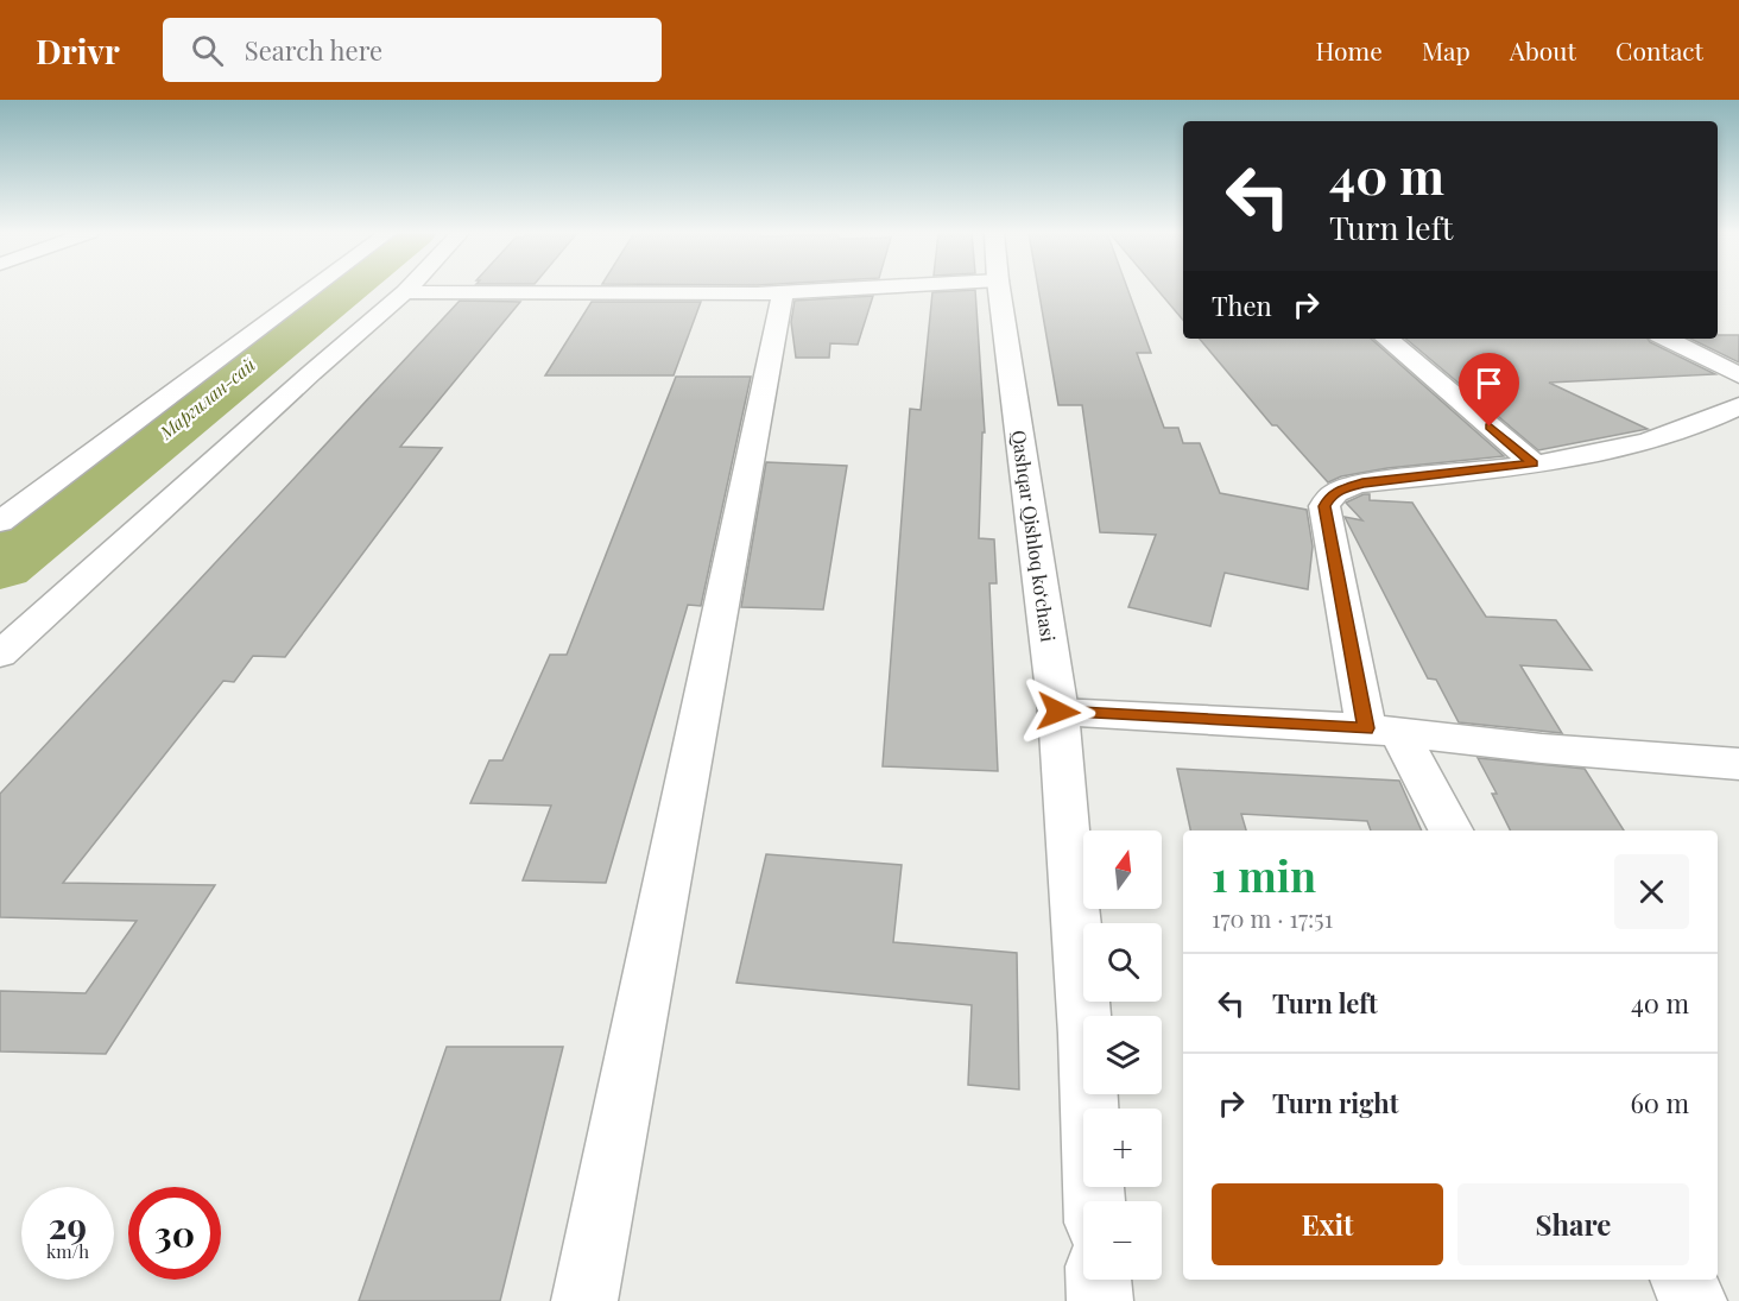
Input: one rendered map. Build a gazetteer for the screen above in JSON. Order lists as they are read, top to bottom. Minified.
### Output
{"streets":{"street":["Qashqar Qishloq koʻchasi"]},"water":["Маргилан-сай"],"north":"top","page":{"header":"Drivr","search":"Search here","nav":["Home","Map","About","Contact"],"turn":["40 m","Turn left"],"then":"Then","map_buttons":["+","−"],"heading":["1 min","170 m · 17:51"],"list":[{"name":"Turn left","value":"40 m"},{"name":"Turn right","value":"60 m"}],"buttons":["Exit","Share"],"speed":"29 km/h","limit":"30"}}
